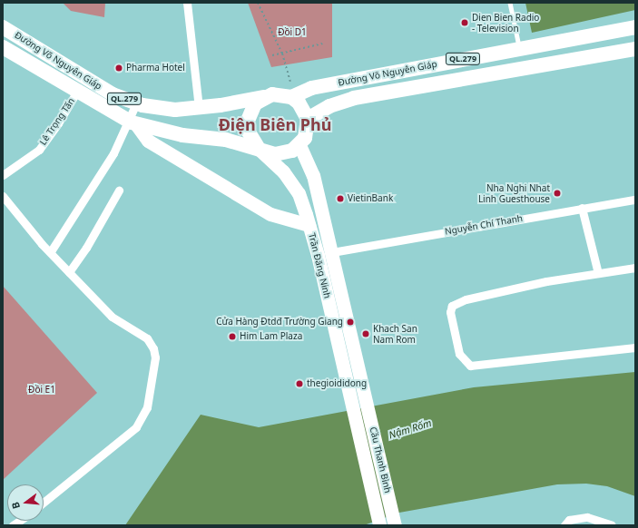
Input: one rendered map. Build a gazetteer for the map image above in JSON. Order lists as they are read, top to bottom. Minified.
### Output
{"streets":{"highway":["QL.279","Đường Võ Nguyên Giáp"],"main road":["Trần Đăng Ninh","Cầu Thanh Bình"],"street":["Lê Trọng Tấn","Nguyễn Chí Thanh"]},"crossings":[["QL.279","Đường Võ Nguyên Giáp"],["QL.279","Trần Đăng Ninh"],["Đường Võ Nguyên Giáp","Lê Trọng Tấn"],["Đường Võ Nguyên Giáp","Trần Đăng Ninh"],["Nguyễn Chí Thanh","Trần Đăng Ninh"],["Trần Đăng Ninh","Cầu Thanh Bình"]],"districts":["Điện Biên Phủ"],"water":["Nậm Rốm"],"parks":["Đồi D1","Đồi E1"],"places":["Dien Bien Radio - Television","Pharma Hotel","Nha Nghi Nhat Linh Guesthouse","VietinBank","Cửa Hàng Đtdđ Trường Giang","Khach San Nam Rom","Him Lam Plaza","thegioididong"],"north":"left"}
